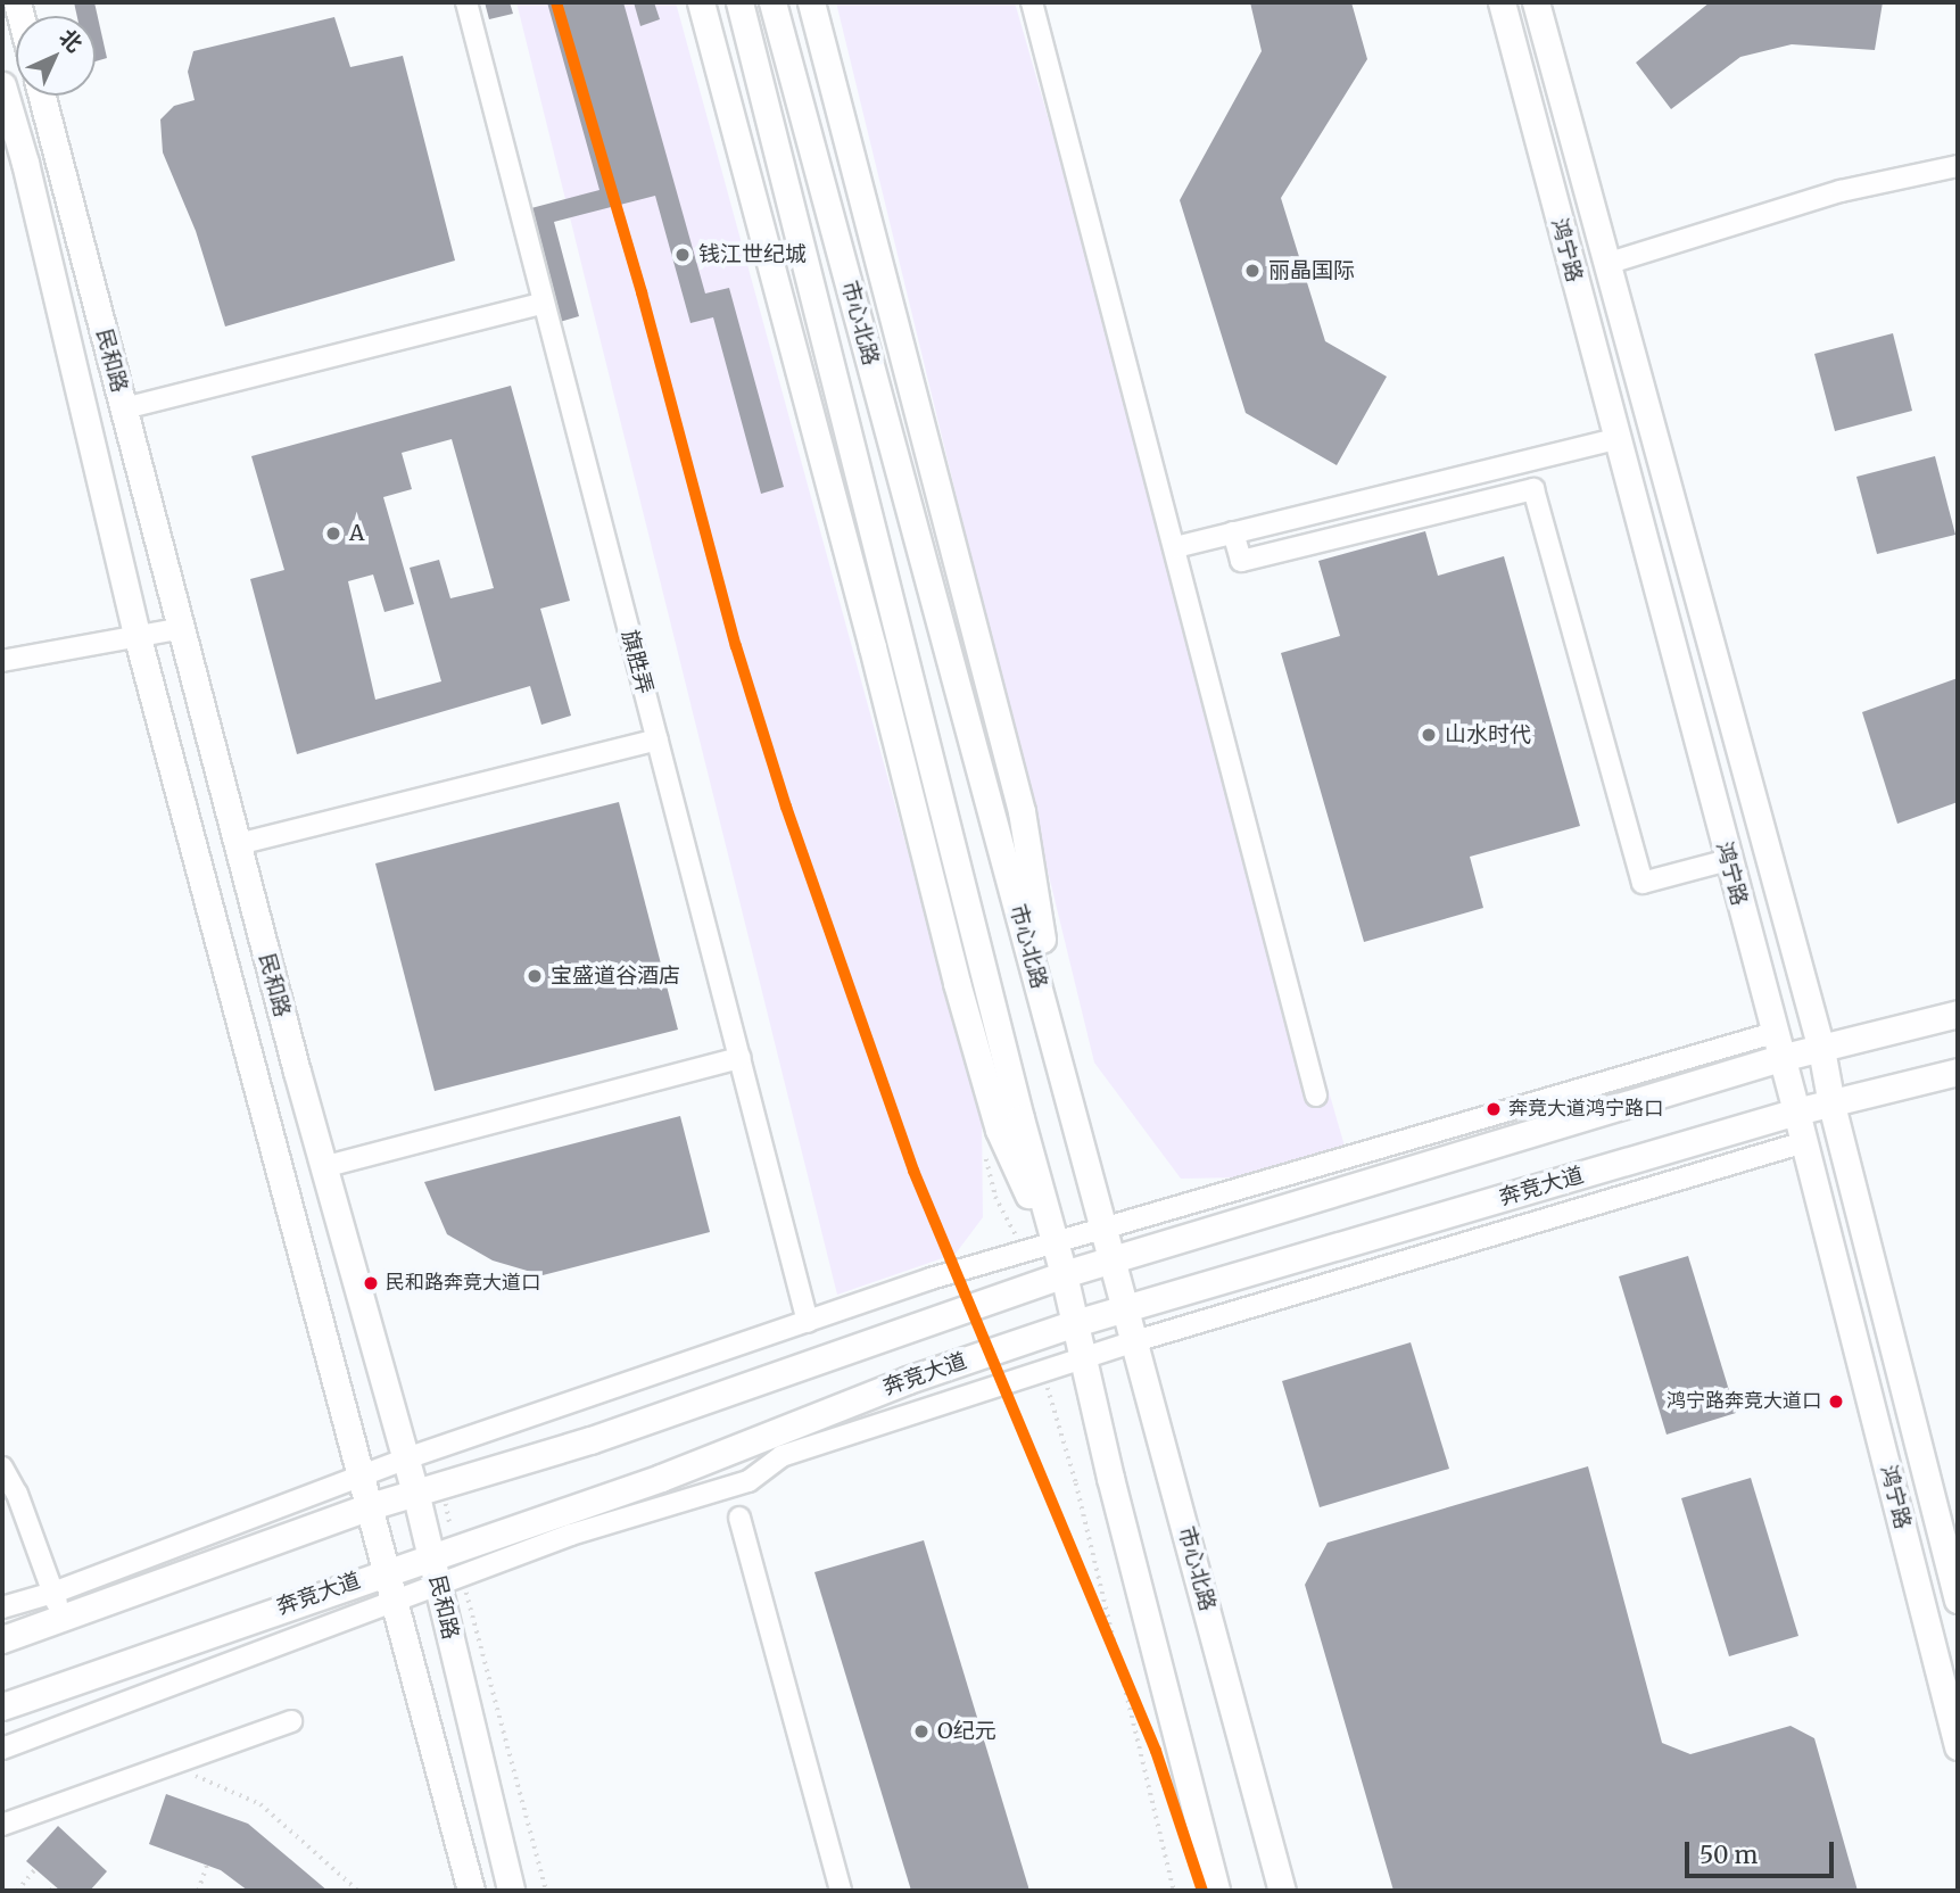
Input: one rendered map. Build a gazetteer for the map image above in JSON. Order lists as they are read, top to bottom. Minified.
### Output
{"streets":{"main road":["鸿宁路","市心北路","民和路","奔竞大道"],"street":["旗胜弄"]},"crossings":[["鸿宁路","奔竞大道"],["市心北路","奔竞大道"],["民和路","奔竞大道"]],"places":["钱江世纪城","丽晶国际","A","山水时代","宝盛道谷酒店","奔竞大道鸿宁路口","民和路奔竞大道口","鸿宁路奔竞大道口","O纪元"],"scale_bar":"50 m","north":"top right"}
